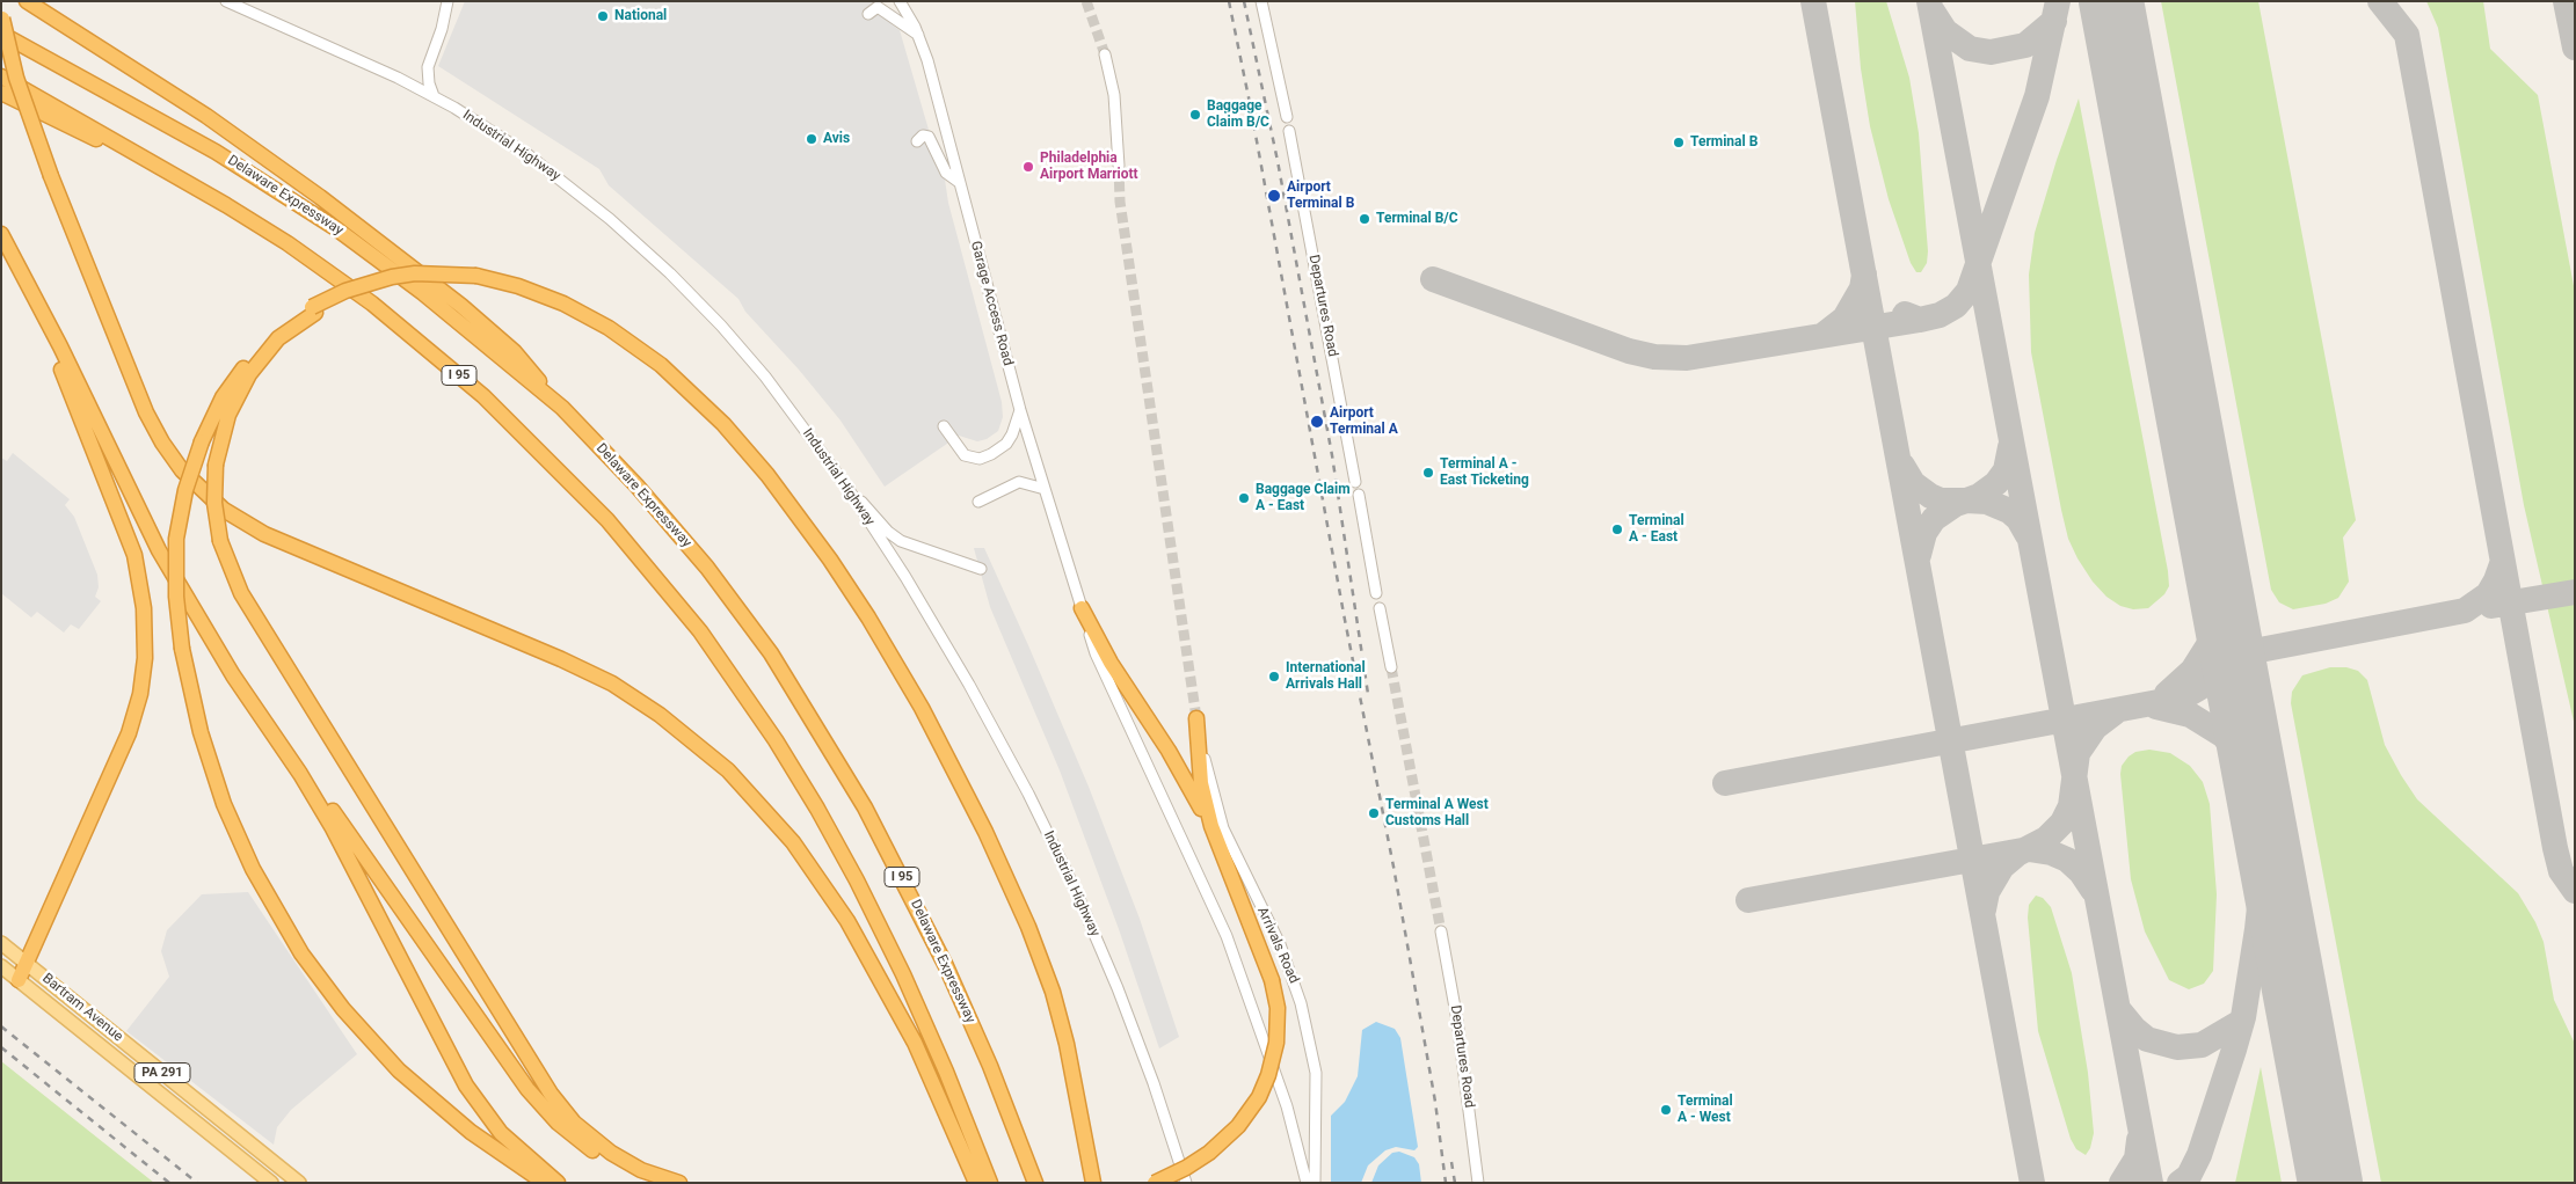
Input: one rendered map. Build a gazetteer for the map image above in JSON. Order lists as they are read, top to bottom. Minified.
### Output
{"streets":{"highway":["Delaware Expressway","I 95"],"main road":["Bartram Avenue","PA 291"],"street":["Industrial Highway","Garage Access Road","Departures Road","Arrivals Road"]},"places":["National","Baggage Claim B/C","Avis","Terminal B","Philadelphia Airport Marriott","Airport Terminal B","Terminal B/C","Airport Terminal A","Terminal A - East Ticketing","Baggage Claim A - East","Terminal A - East","International Arrivals Hall","Terminal A West Customs Hall","Terminal A - West"]}
